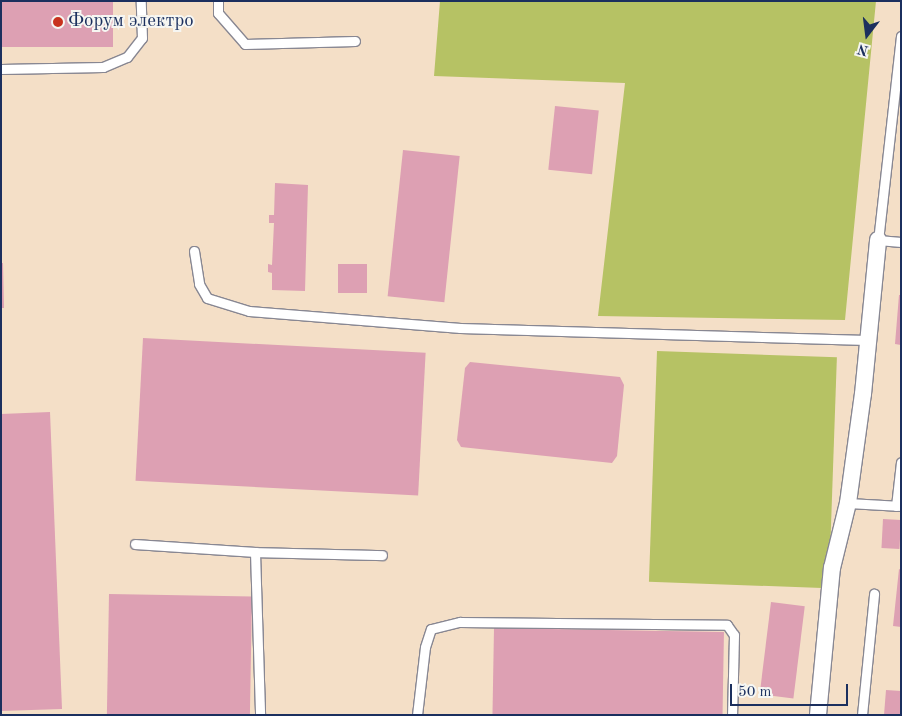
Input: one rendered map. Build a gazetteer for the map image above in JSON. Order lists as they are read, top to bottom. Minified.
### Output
{"places":["Форум электро"],"scale_bar":"50 m","north":"bottom"}
